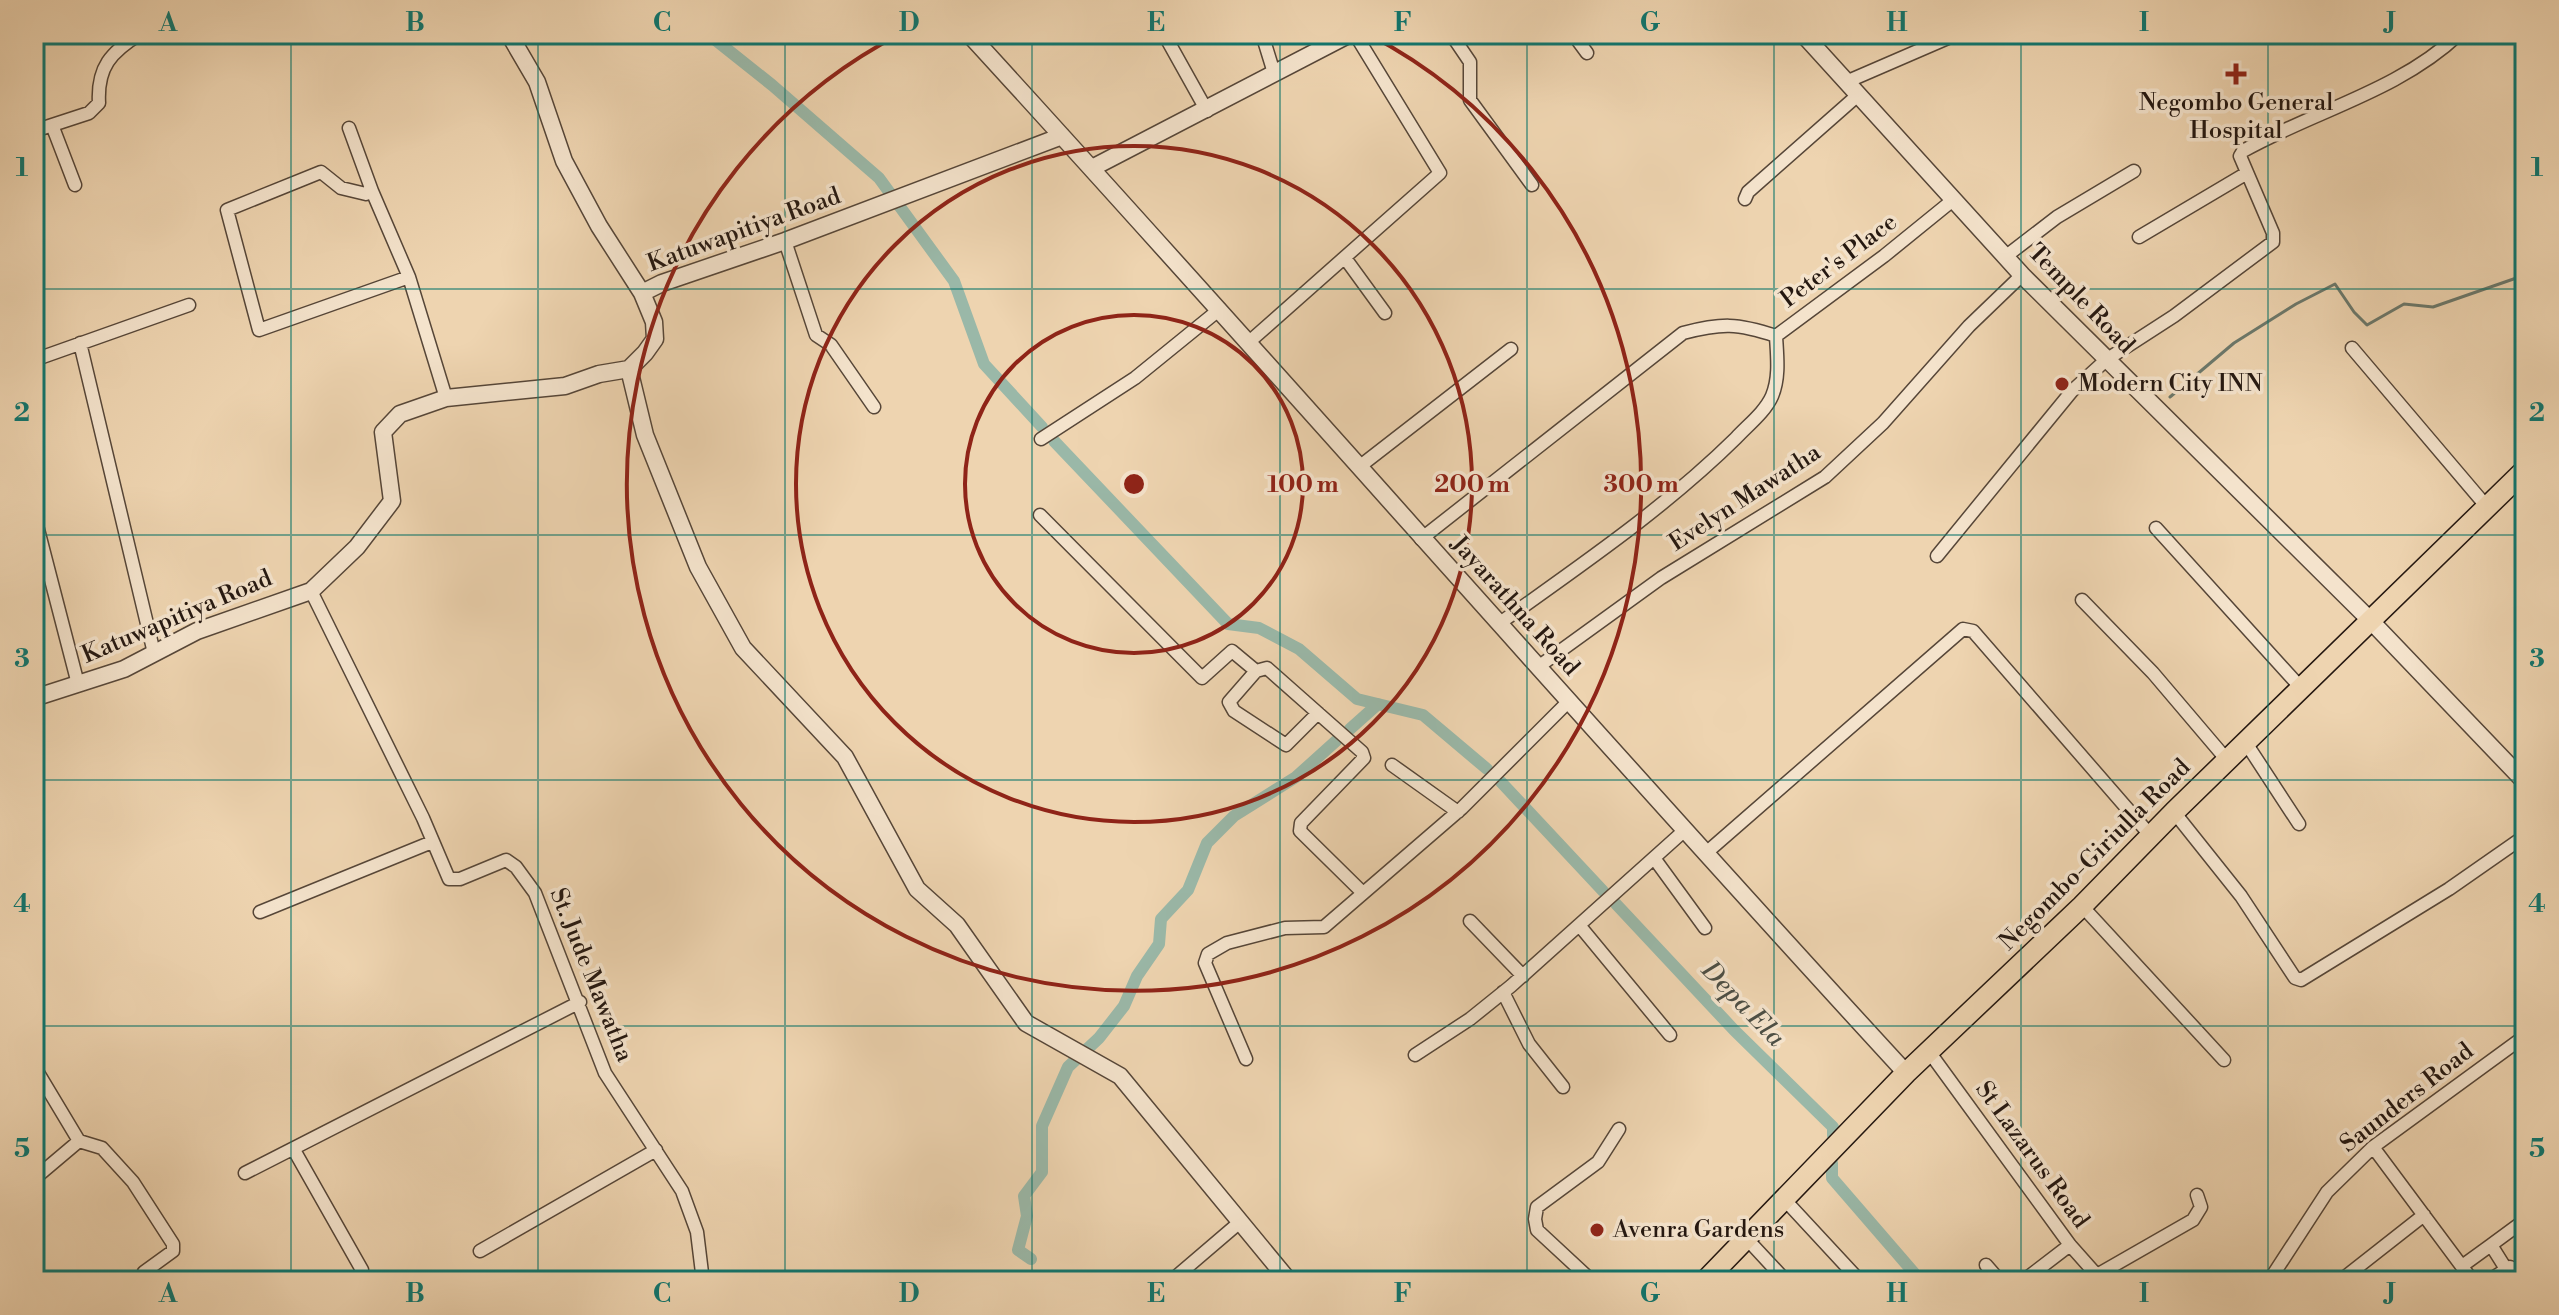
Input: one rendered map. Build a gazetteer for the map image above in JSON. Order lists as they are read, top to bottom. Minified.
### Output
{"streets":{"main road":["Negombo-Giriulla Road"],"street":["Katuwapitiya Road","Peter's Place","Temple Road","Evelyn Mawatha","Jayarathna Road","St. Jude Mawatha","Saunders Road","St Lazarus Road"]},"crossings":[["Katuwapitiya Road","Jayarathna Road"],["Katuwapitiya Road","St. Jude Mawatha"],["Peter's Place","Temple Road"],["Peter's Place","Jayarathna Road"],["Temple Road","Evelyn Mawatha"],["Temple Road","Negombo-Giriulla Road"],["Evelyn Mawatha","Jayarathna Road"],["Jayarathna Road","Negombo-Giriulla Road"],["Negombo-Giriulla Road","St Lazarus Road"]],"water":["Depa Ela"],"places":{"health":["Negombo General Hospital"],"other":["Modern City INN","Avenra Gardens"]},"grid":{"columns":["A","B","C","D","E","F","G","H","I","J"],"rows":["1","2","3","4","5"]},"rings":["100 m","200 m","300 m"]}
